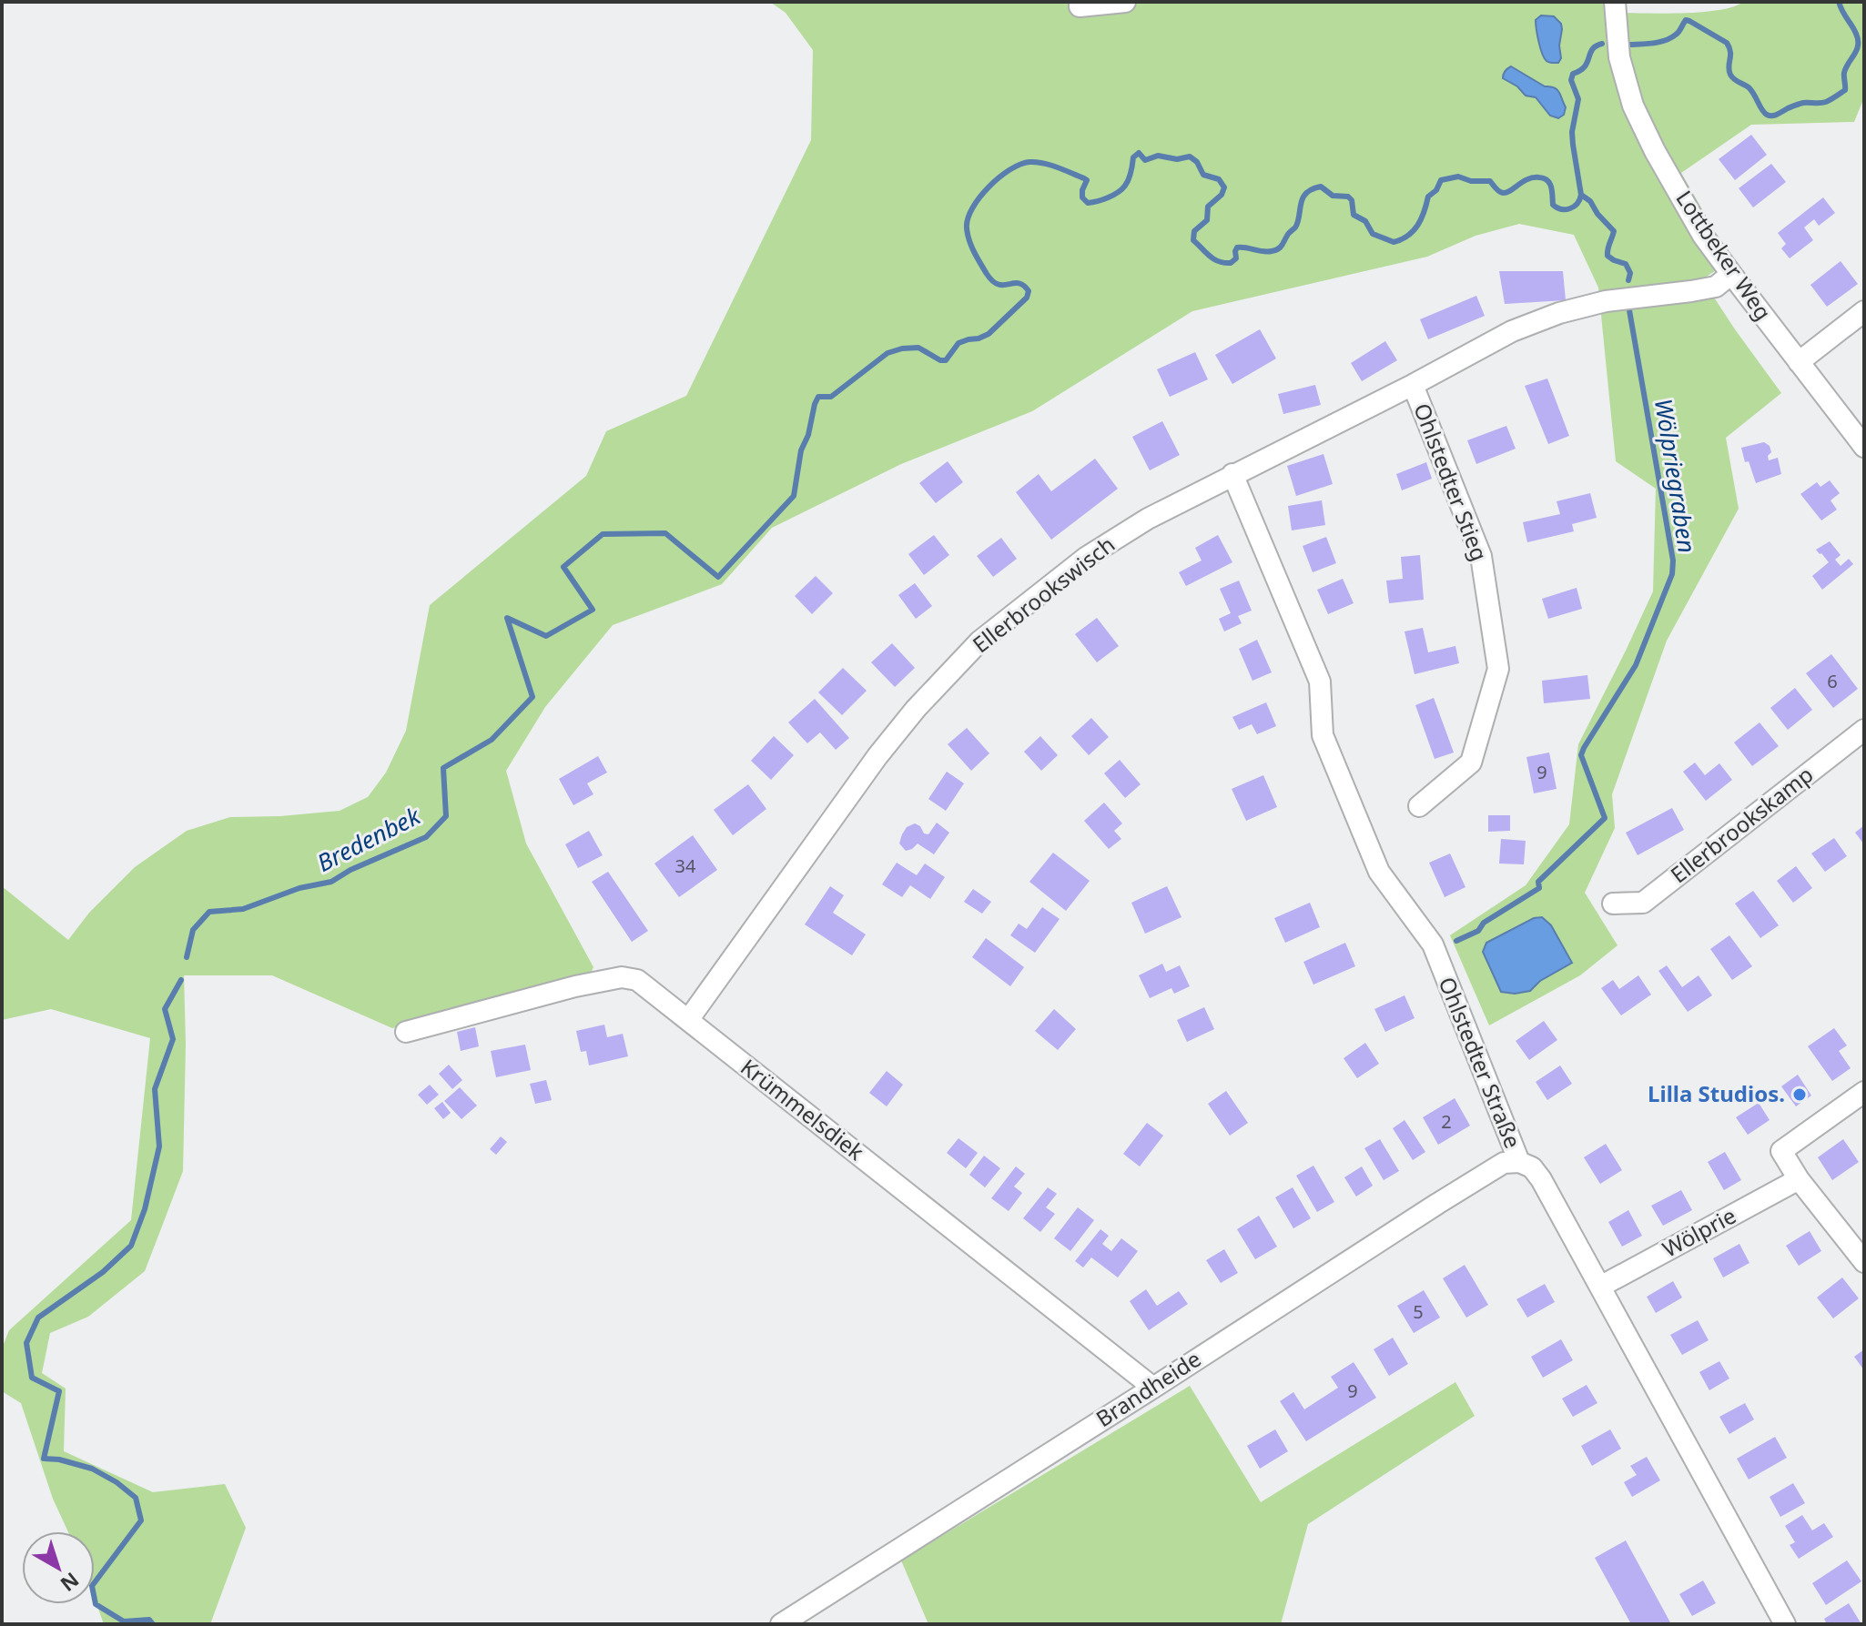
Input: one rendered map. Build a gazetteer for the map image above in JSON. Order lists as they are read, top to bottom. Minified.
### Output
{"streets":{"street":["Lottbeker Weg","Ohlstedter Stieg","Ellerbrookswisch","Ellerbrookskamp","Ohlstedter Straße","Krümmelsdiek","Wölprie","Brandheide"]},"crossings":[["Lottbeker Weg","Ohlstedter Stieg"],["Ohlstedter Stieg","Ellerbrookswisch"],["Ellerbrookswisch","Ohlstedter Straße"],["Ellerbrookswisch","Krümmelsdiek"],["Ohlstedter Straße","Wölprie"],["Ohlstedter Straße","Brandheide"],["Krümmelsdiek","Brandheide"]],"water":["Wölpriegraben","Bredenbek"],"places":["Lilla Studios."],"house_numbers":["6","9","34","2","5","9"],"north":"bottom right"}
